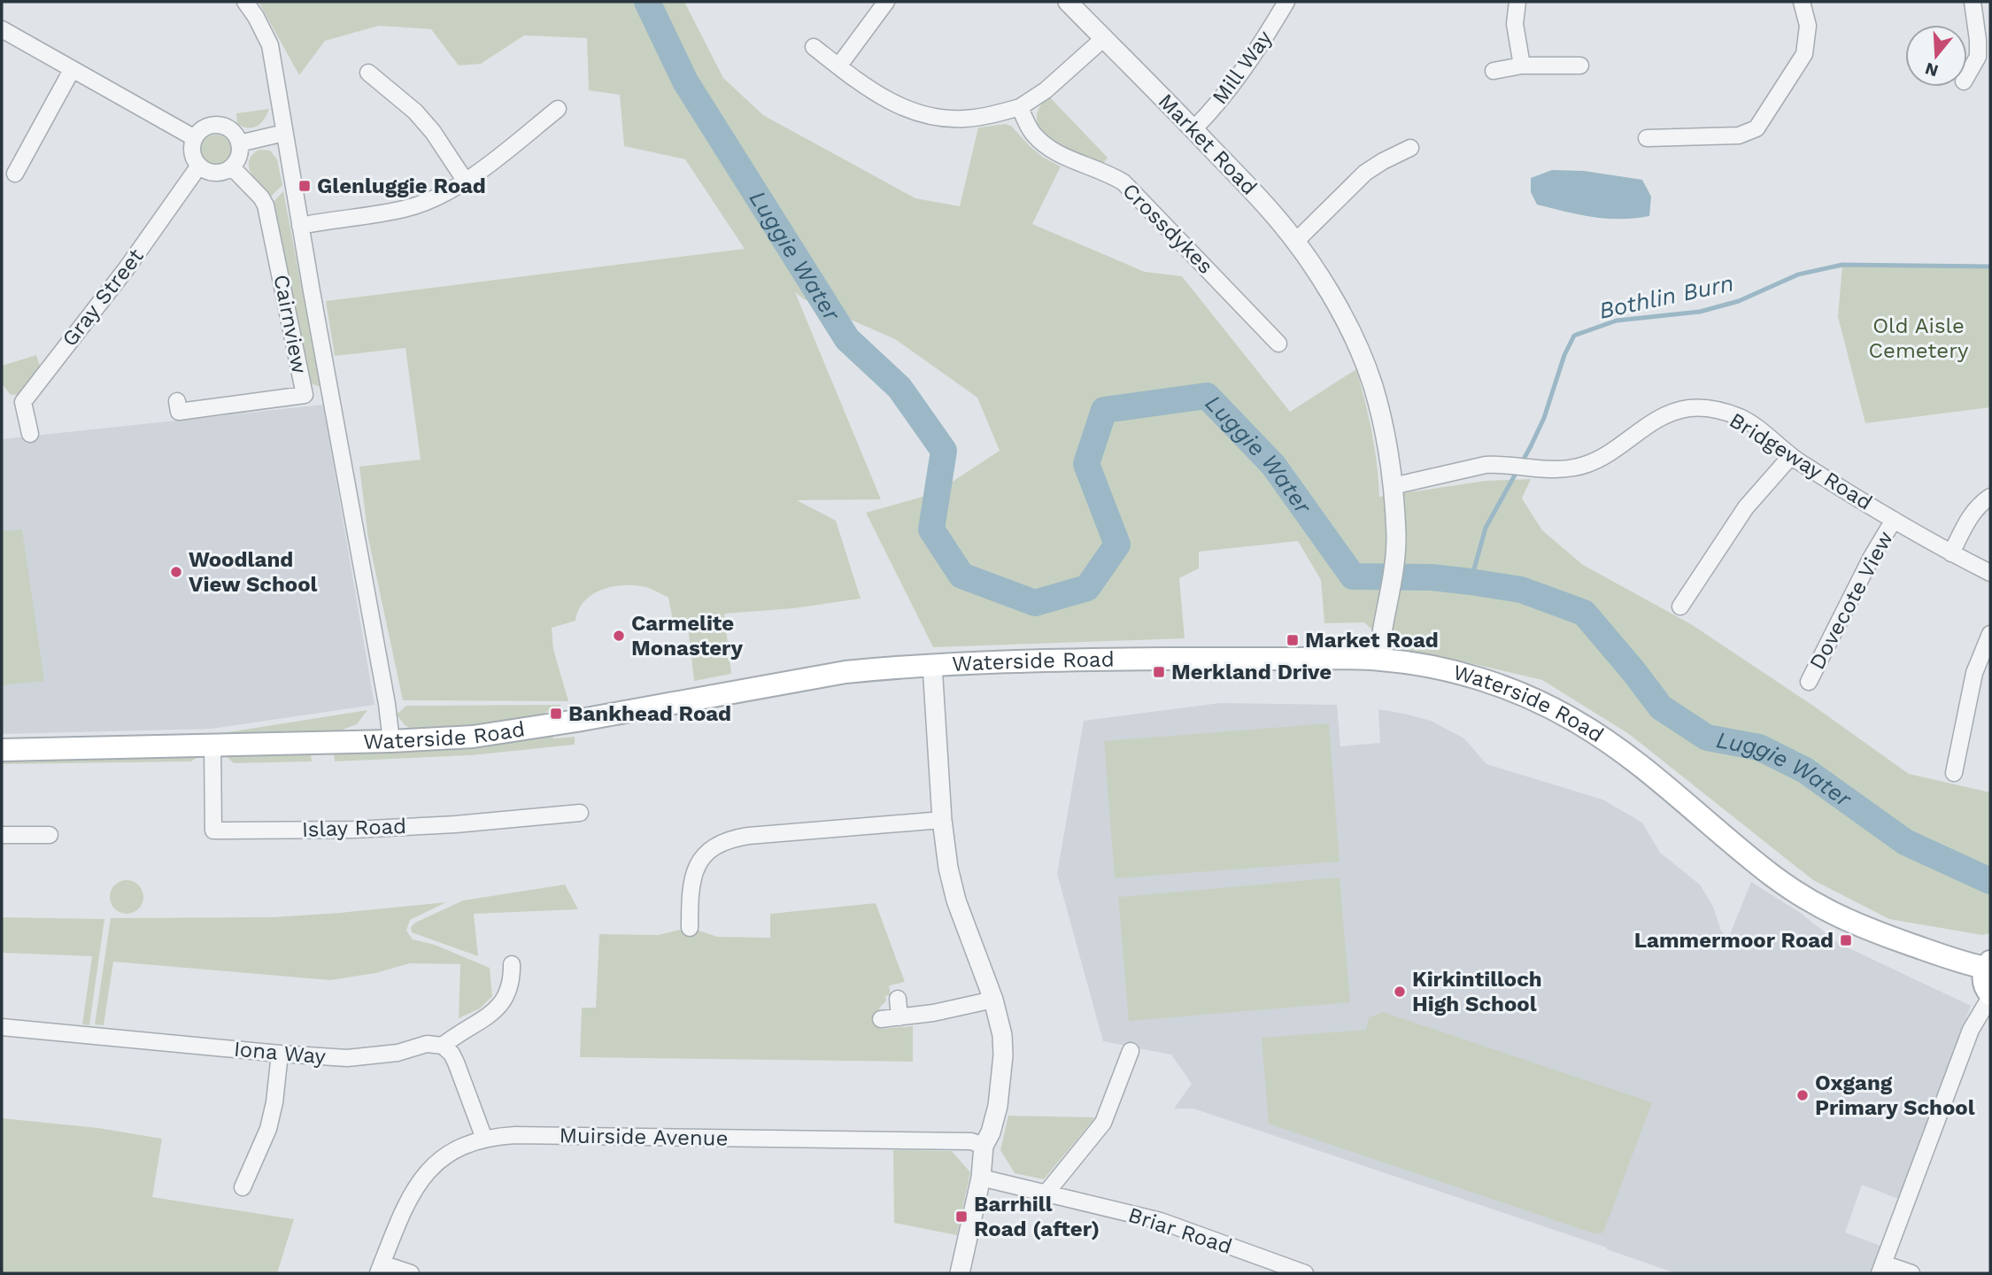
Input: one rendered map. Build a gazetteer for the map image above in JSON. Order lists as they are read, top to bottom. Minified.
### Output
{"streets":{"main road":["Waterside Road"],"street":["Mill Way","Market Road","Crossdykes","Gray Street","Cairnview","Bridgeway Road","Dovecote View","Islay Road","Iona Way","Muirside Avenue","Briar Road"]},"crossings":[["Mill Way","Market Road"],["Market Road","Bridgeway Road"],["Market Road","Waterside Road"],["Gray Street","Cairnview"],["Bridgeway Road","Dovecote View"],["Waterside Road","Islay Road"]],"water":["Luggie Water","Bothlin Burn"],"parks":["Old Aisle Cemetery"],"places":{"transit":["Glenluggie Road","Market Road","Merkland Drive","Bankhead Road","Lammermoor Road","Barrhill Road (after)"],"other":["Woodland View School","Carmelite Monastery","Kirkintilloch High School","Oxgang Primary School"]},"north":"bottom"}
